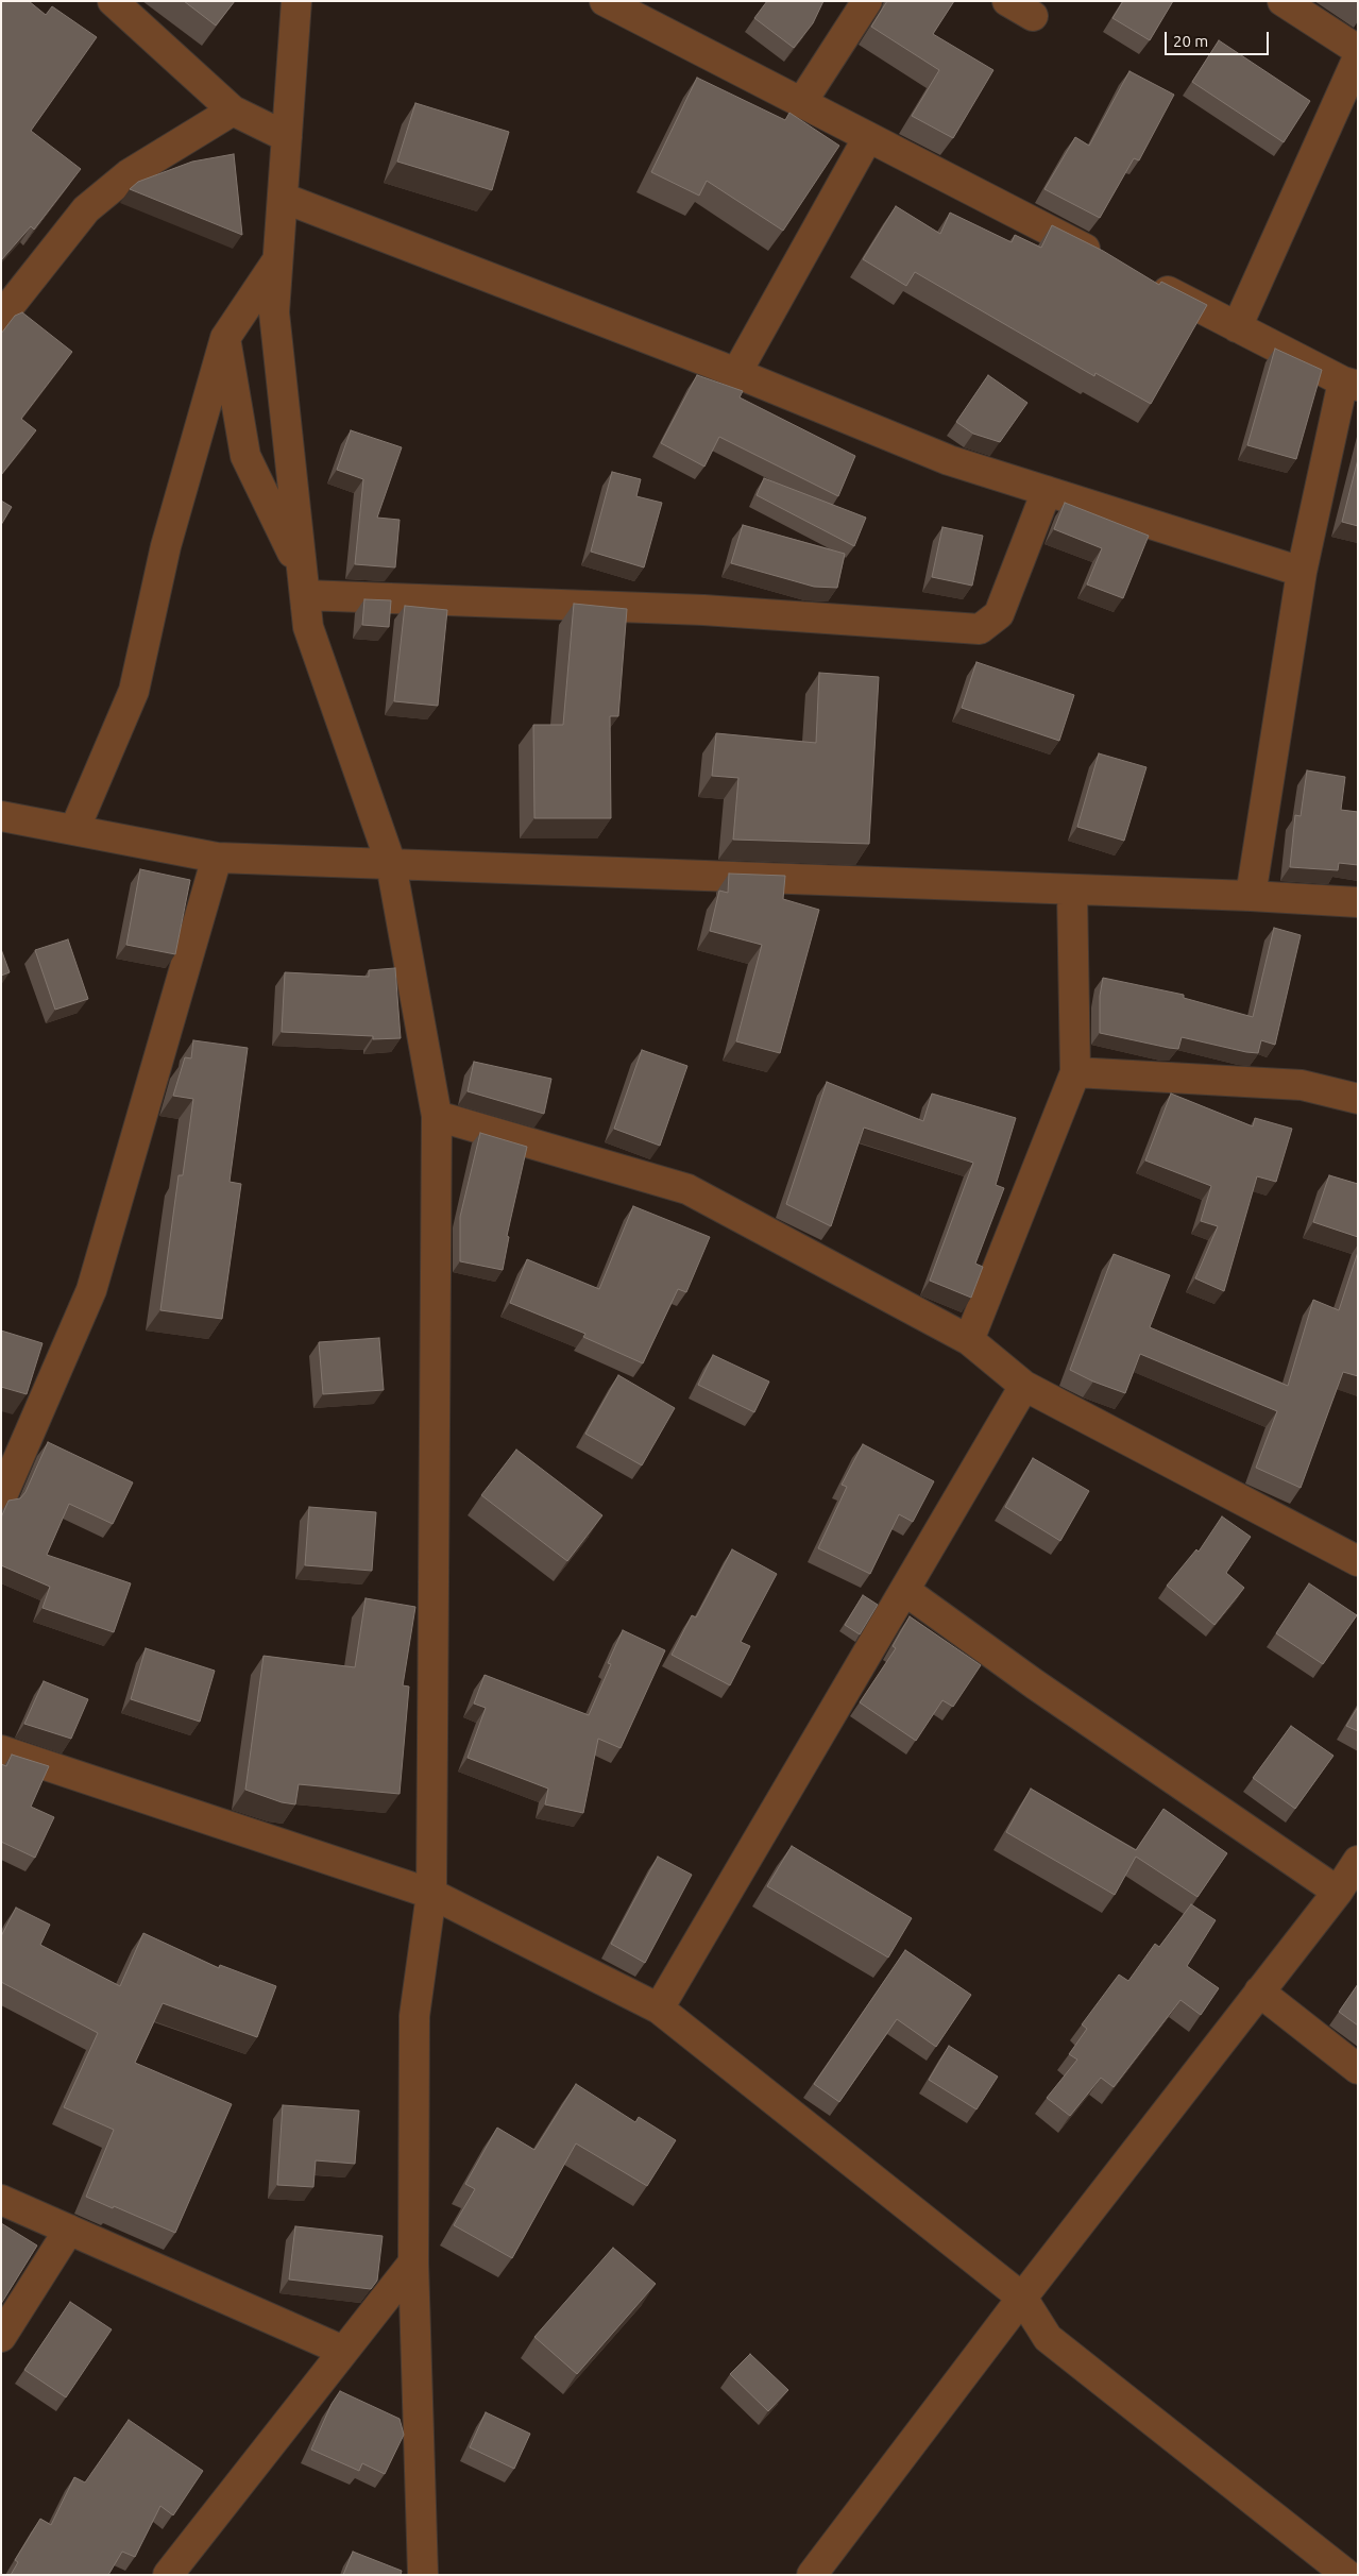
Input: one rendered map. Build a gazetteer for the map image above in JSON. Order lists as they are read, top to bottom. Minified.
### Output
{"scale_bar":"20 m"}
